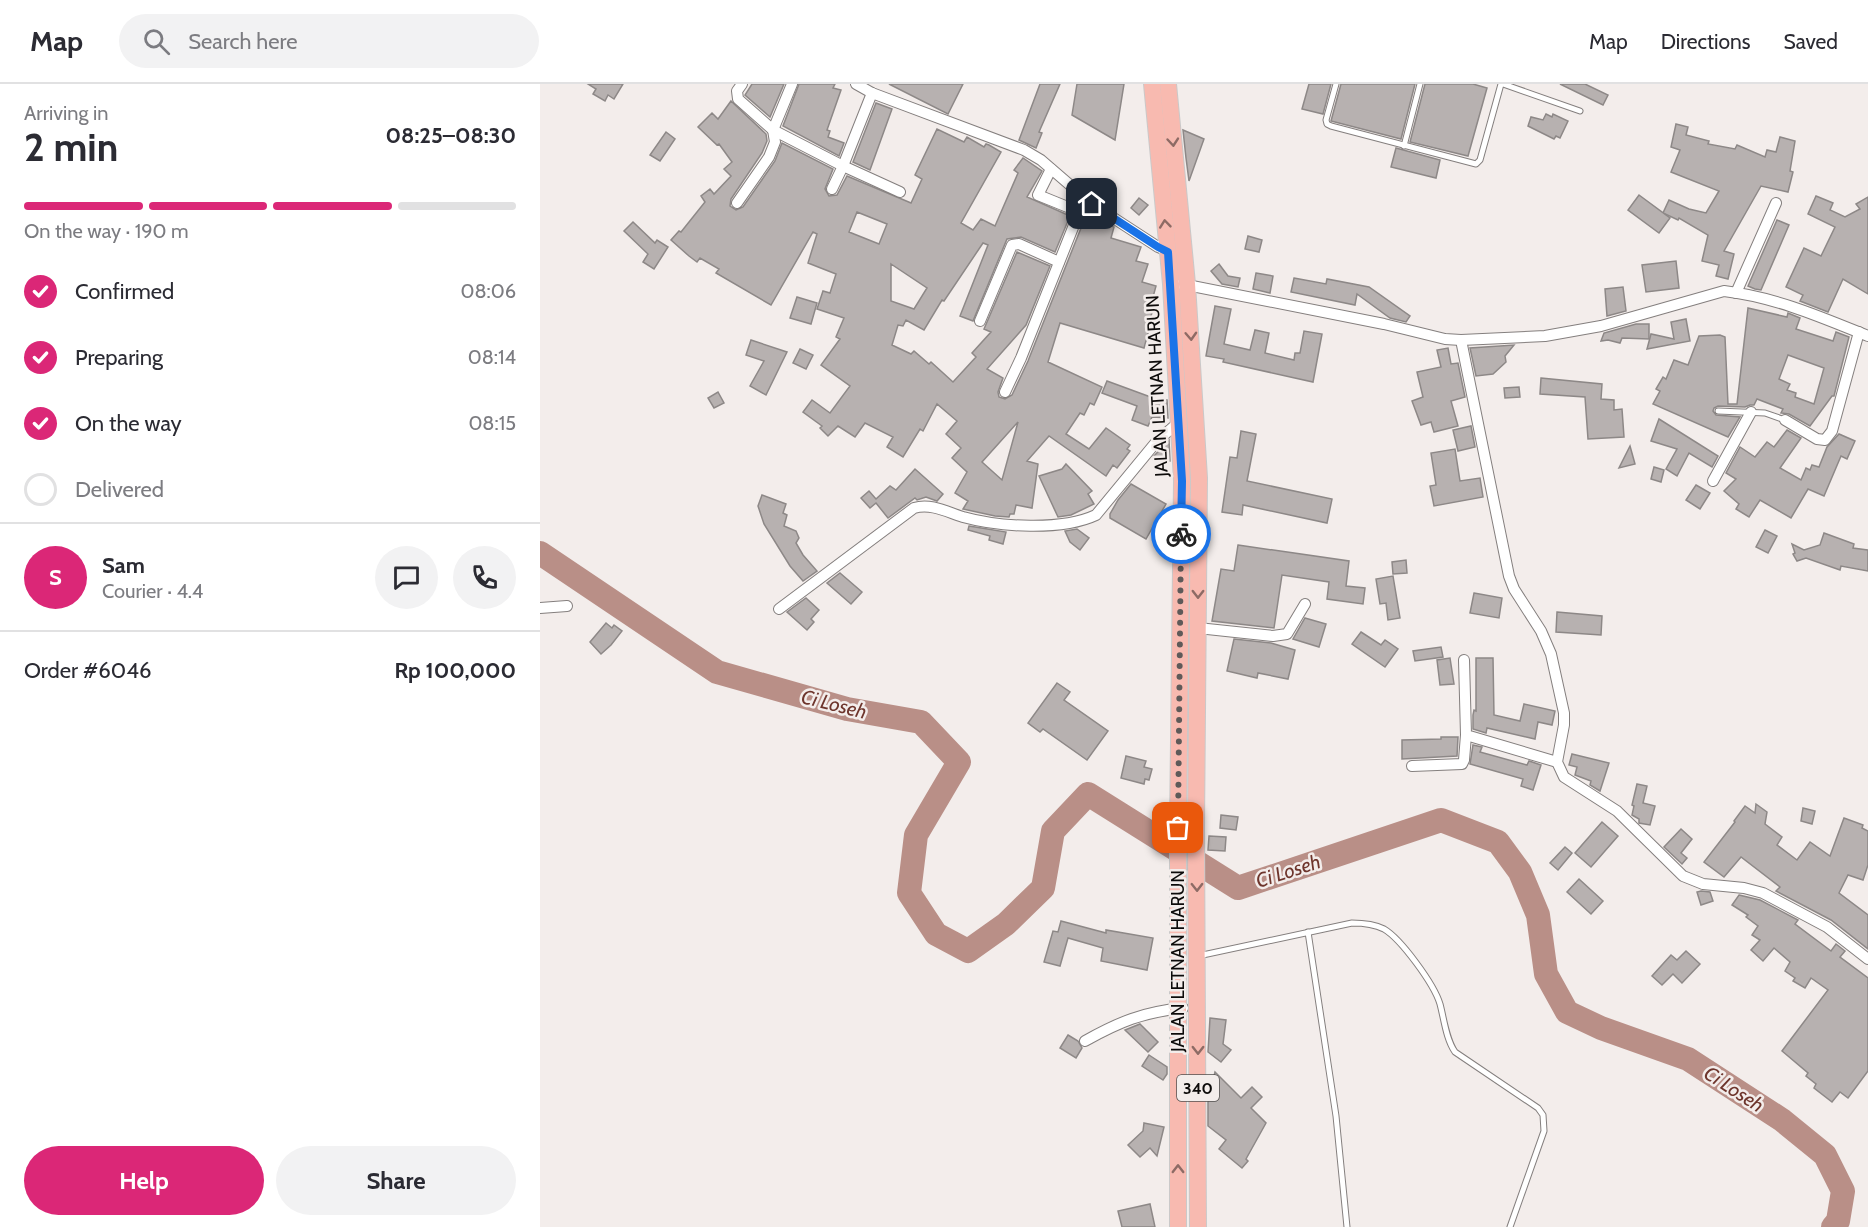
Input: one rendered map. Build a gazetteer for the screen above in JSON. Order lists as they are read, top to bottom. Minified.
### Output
{"streets":{"main road":["JALAN LETNAN HARUN","340"]},"water":["Ci Loseh"],"page":{"header":"Map","search":"Search here","nav":["Map","Directions","Saved"],"heading":["2 min","Arriving in","08:25–08:30"],"panel":["Sam","Courier · 4.4","Order #6046","Rp 100,000"],"bar":"On the way · 190 m","list":[["Confirmed","08:06"],["Preparing","08:14"],["On the way","08:15"],"Delivered"],"round":"S","buttons":["Help","Share"]}}
